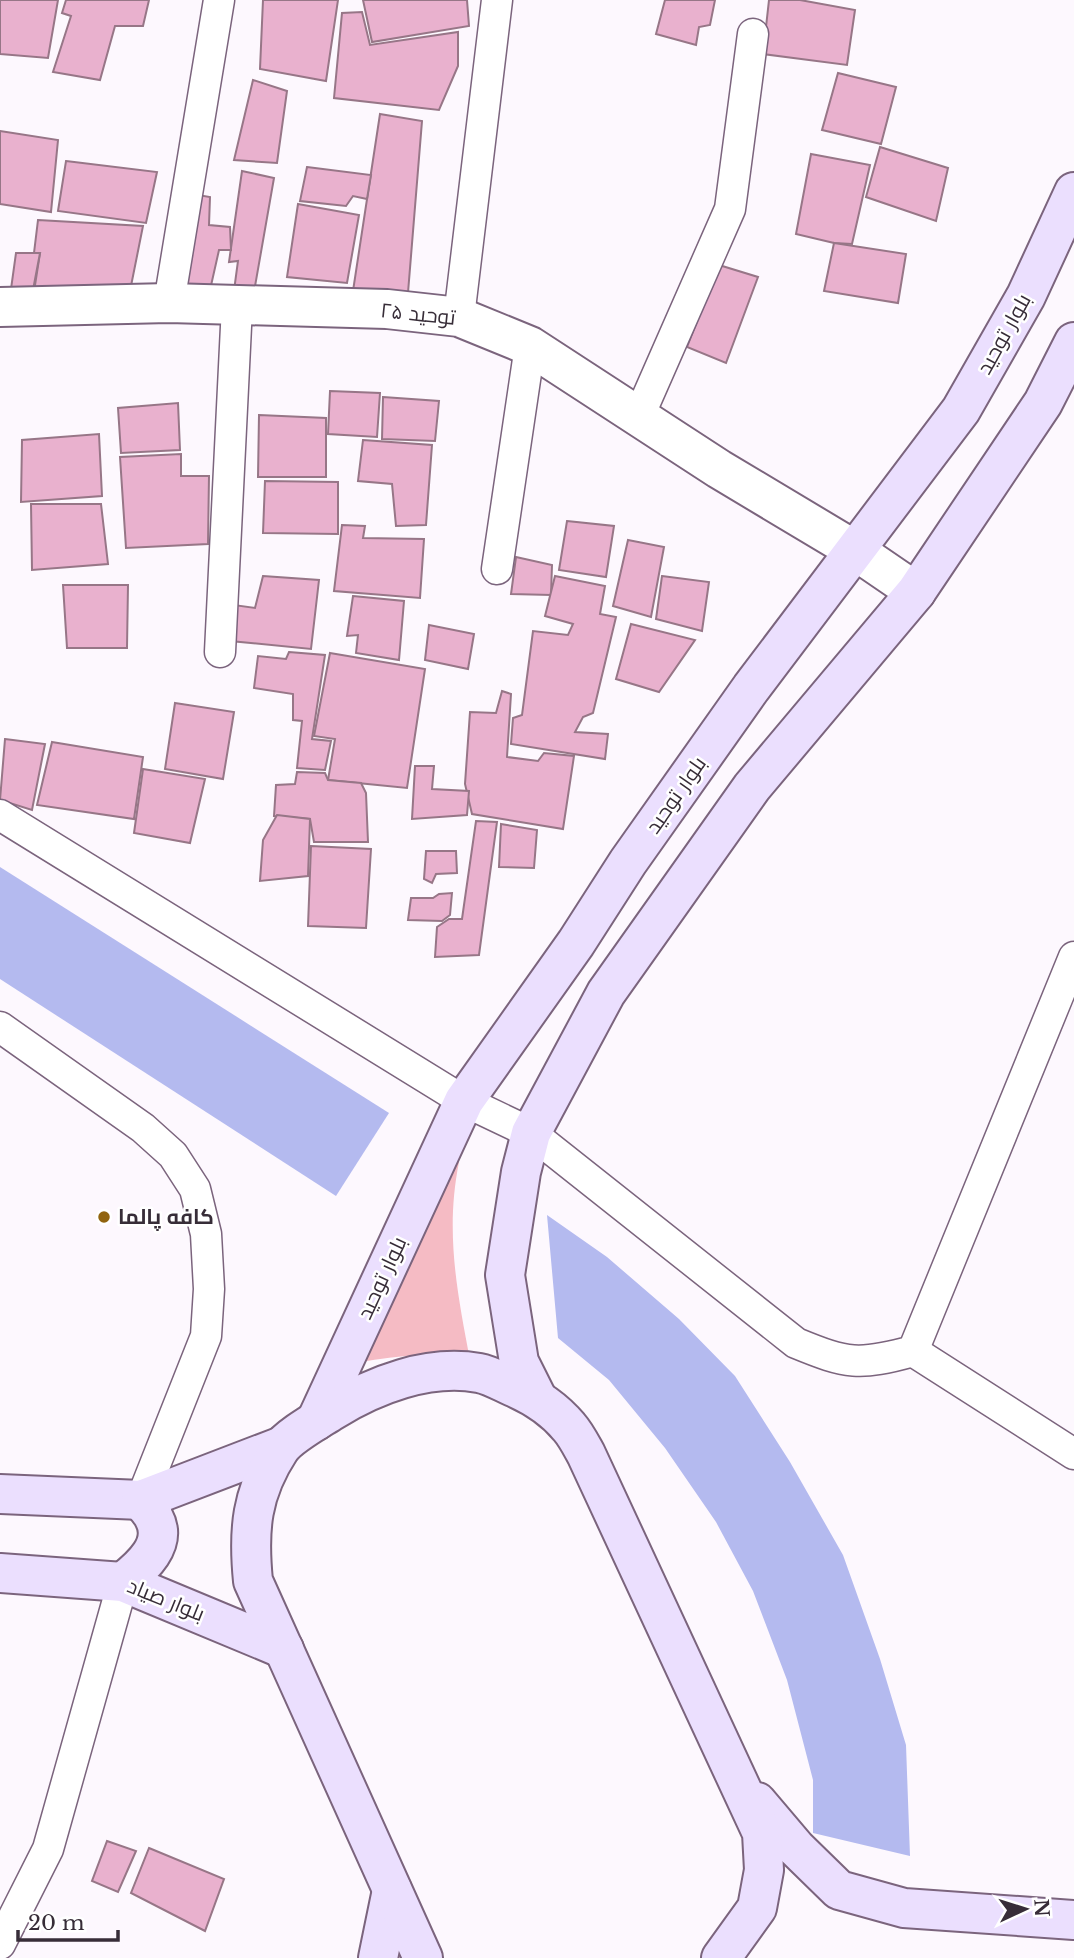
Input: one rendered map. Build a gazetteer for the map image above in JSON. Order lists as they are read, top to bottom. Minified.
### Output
{"streets":{"main road":["بلوار توحید","بلوار صیاد"],"street":["توحید ۲۵"]},"crossings":[["توحید ۲۵","بلوار توحید"]],"places":["کافه پالما"],"scale_bar":"20 m","north":"right"}
